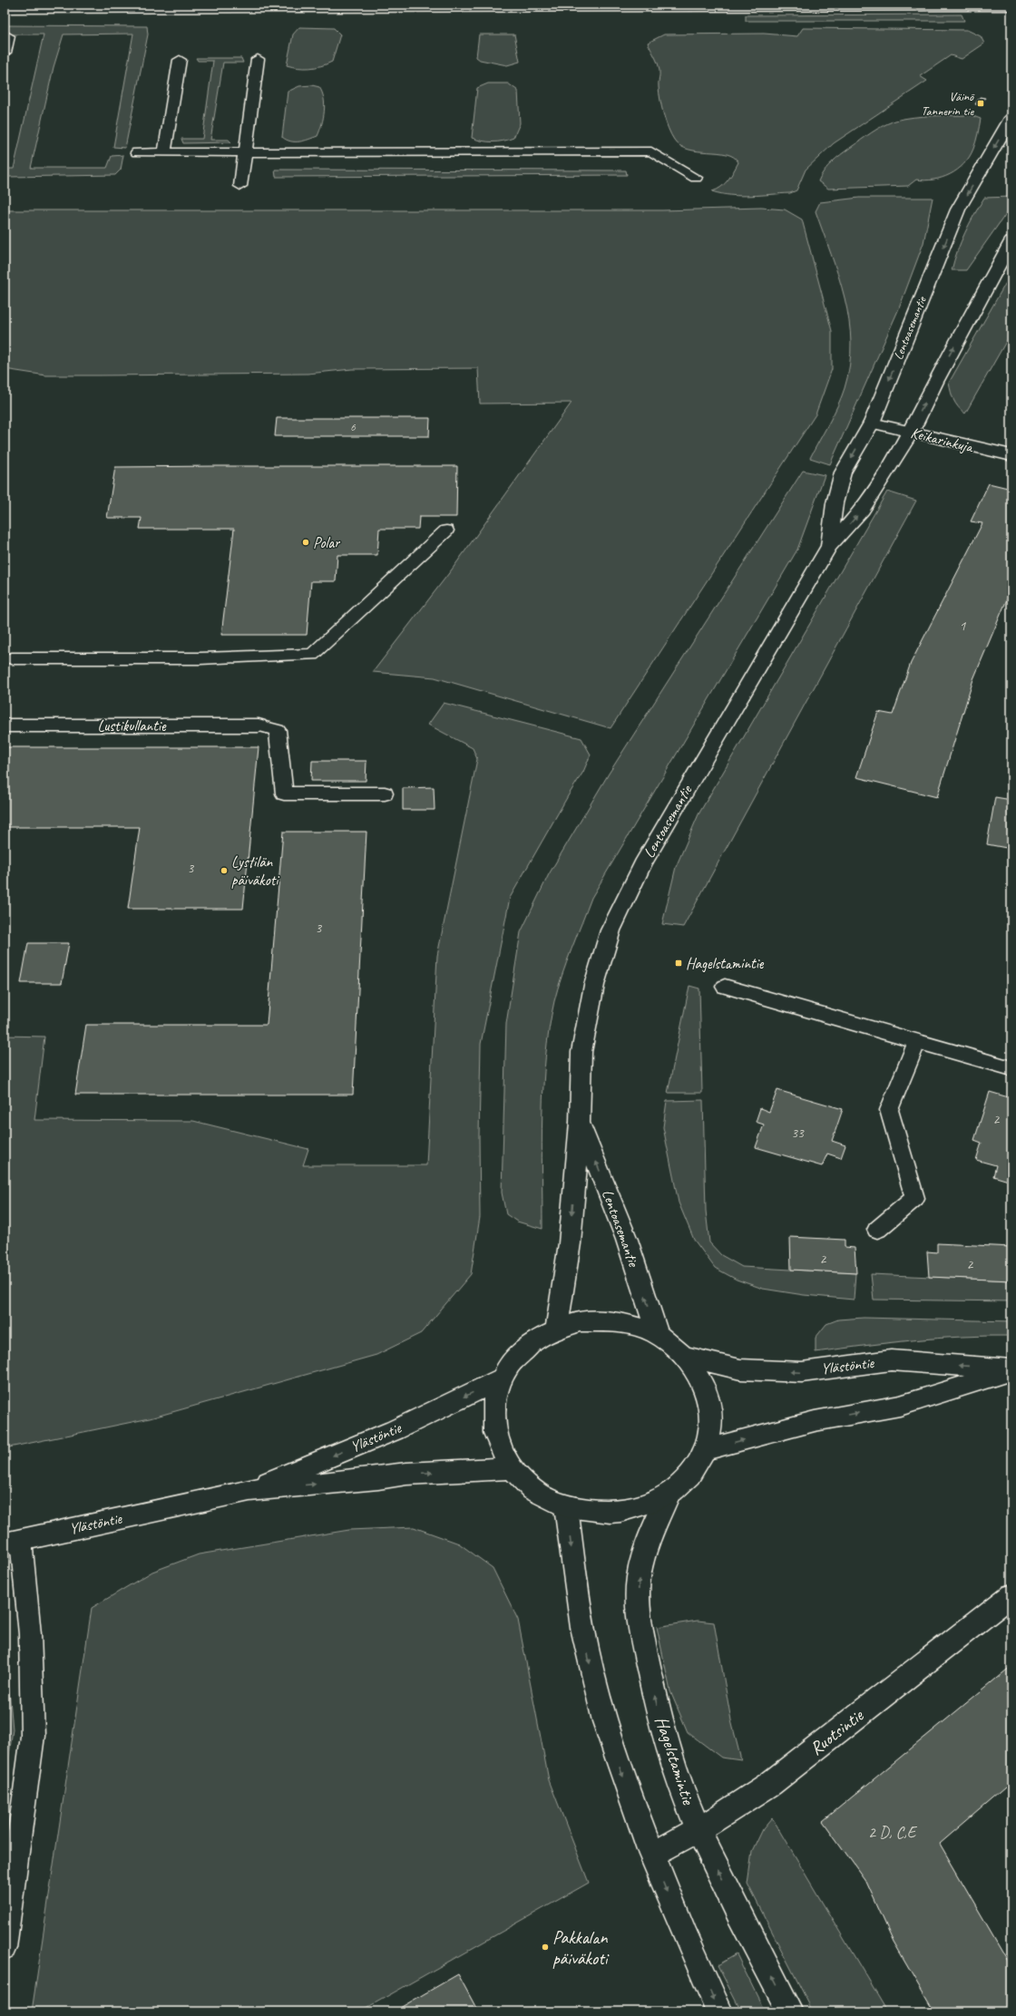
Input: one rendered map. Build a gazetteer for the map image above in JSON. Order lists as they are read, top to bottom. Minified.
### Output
{"streets":{"main road":["Lentoasemantie","Keikarinkuja","Lustikullantie","Ylästöntie","Ruotsintie","Hagelstamintie"]},"crossings":[["Lentoasemantie","Keikarinkuja"],["Ruotsintie","Hagelstamintie"]],"places":{"transit":["Väinö Tannerin tie","Hagelstamintie"],"other":["Polar","Lystilän päiväkoti","Pakkalan päiväkoti"]},"house_numbers":["6","1","3","3","2","33","2","2","2 D, C,E"]}
